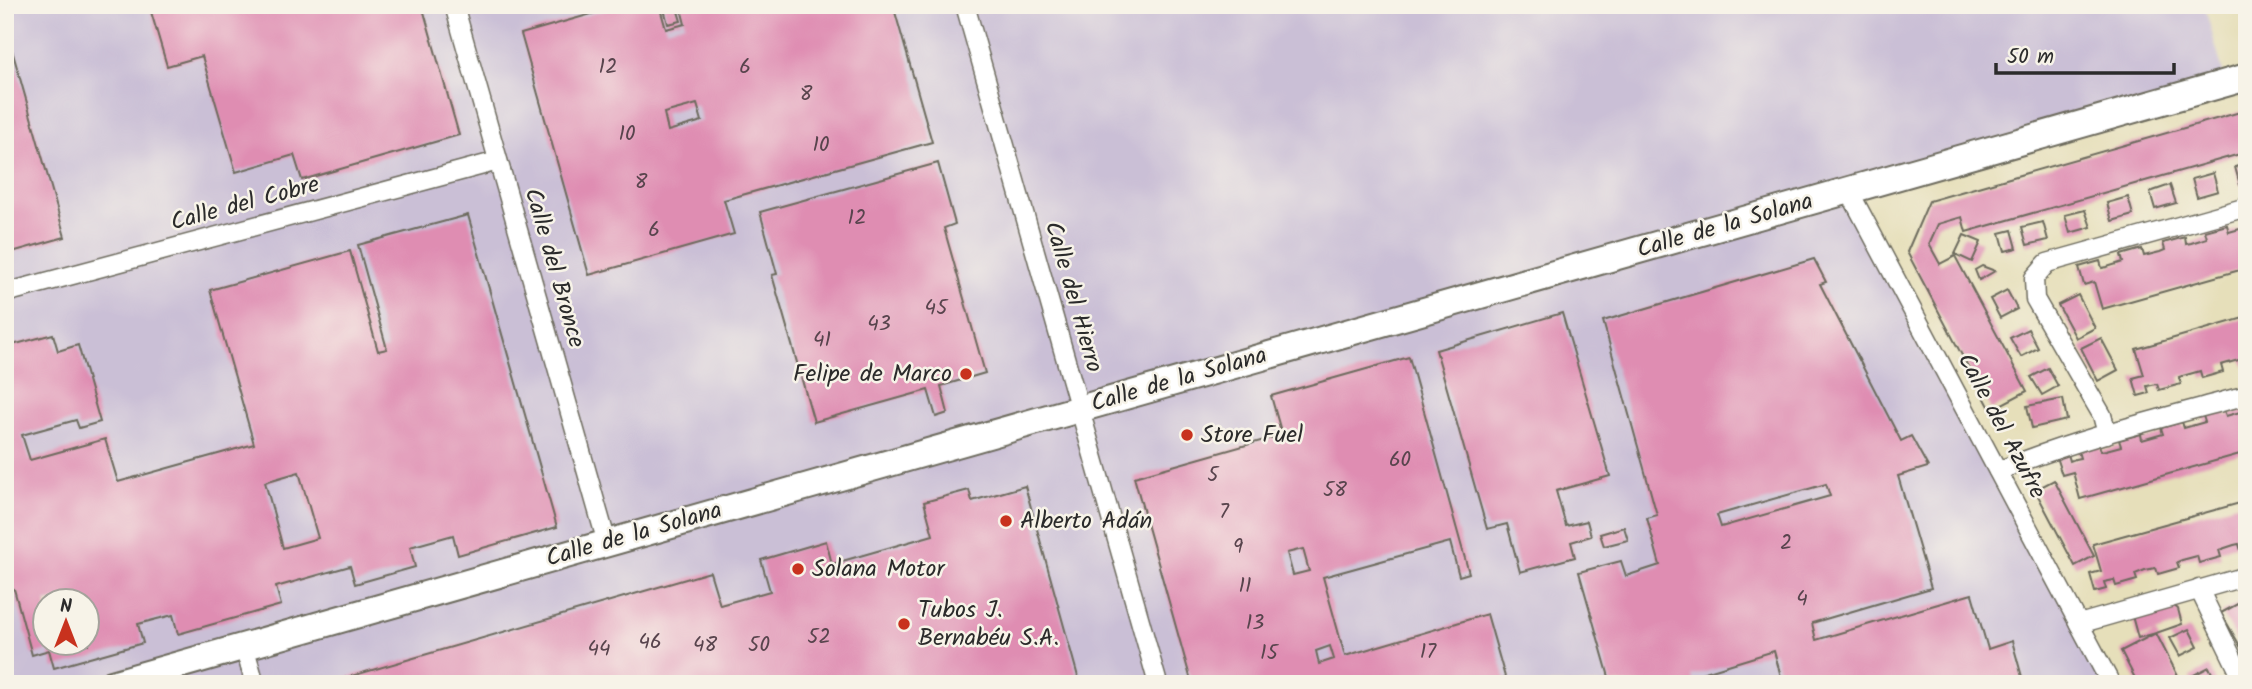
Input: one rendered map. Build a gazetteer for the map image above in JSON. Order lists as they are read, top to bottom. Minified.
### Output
{"streets":{"street":["Calle del Cobre","Calle de la Solana","Calle del Bronce","Calle del Hierro","Calle del Azufre"]},"crossings":[["Calle del Cobre","Calle del Bronce"],["Calle de la Solana","Calle del Bronce"],["Calle de la Solana","Calle del Hierro"],["Calle de la Solana","Calle del Azufre"]],"places":["Felipe de Marco","Store Fuel","Alberto Adán","Solana Motor","Tubos J. Bernabéu S.A."],"house_numbers":["12","6","8","10","10","8","12","6","45","43","41","60","5","58","7","2","9","11","4","13","52","46","48","50","44","17","15"],"scale_bar":"50 m","north":"top"}
